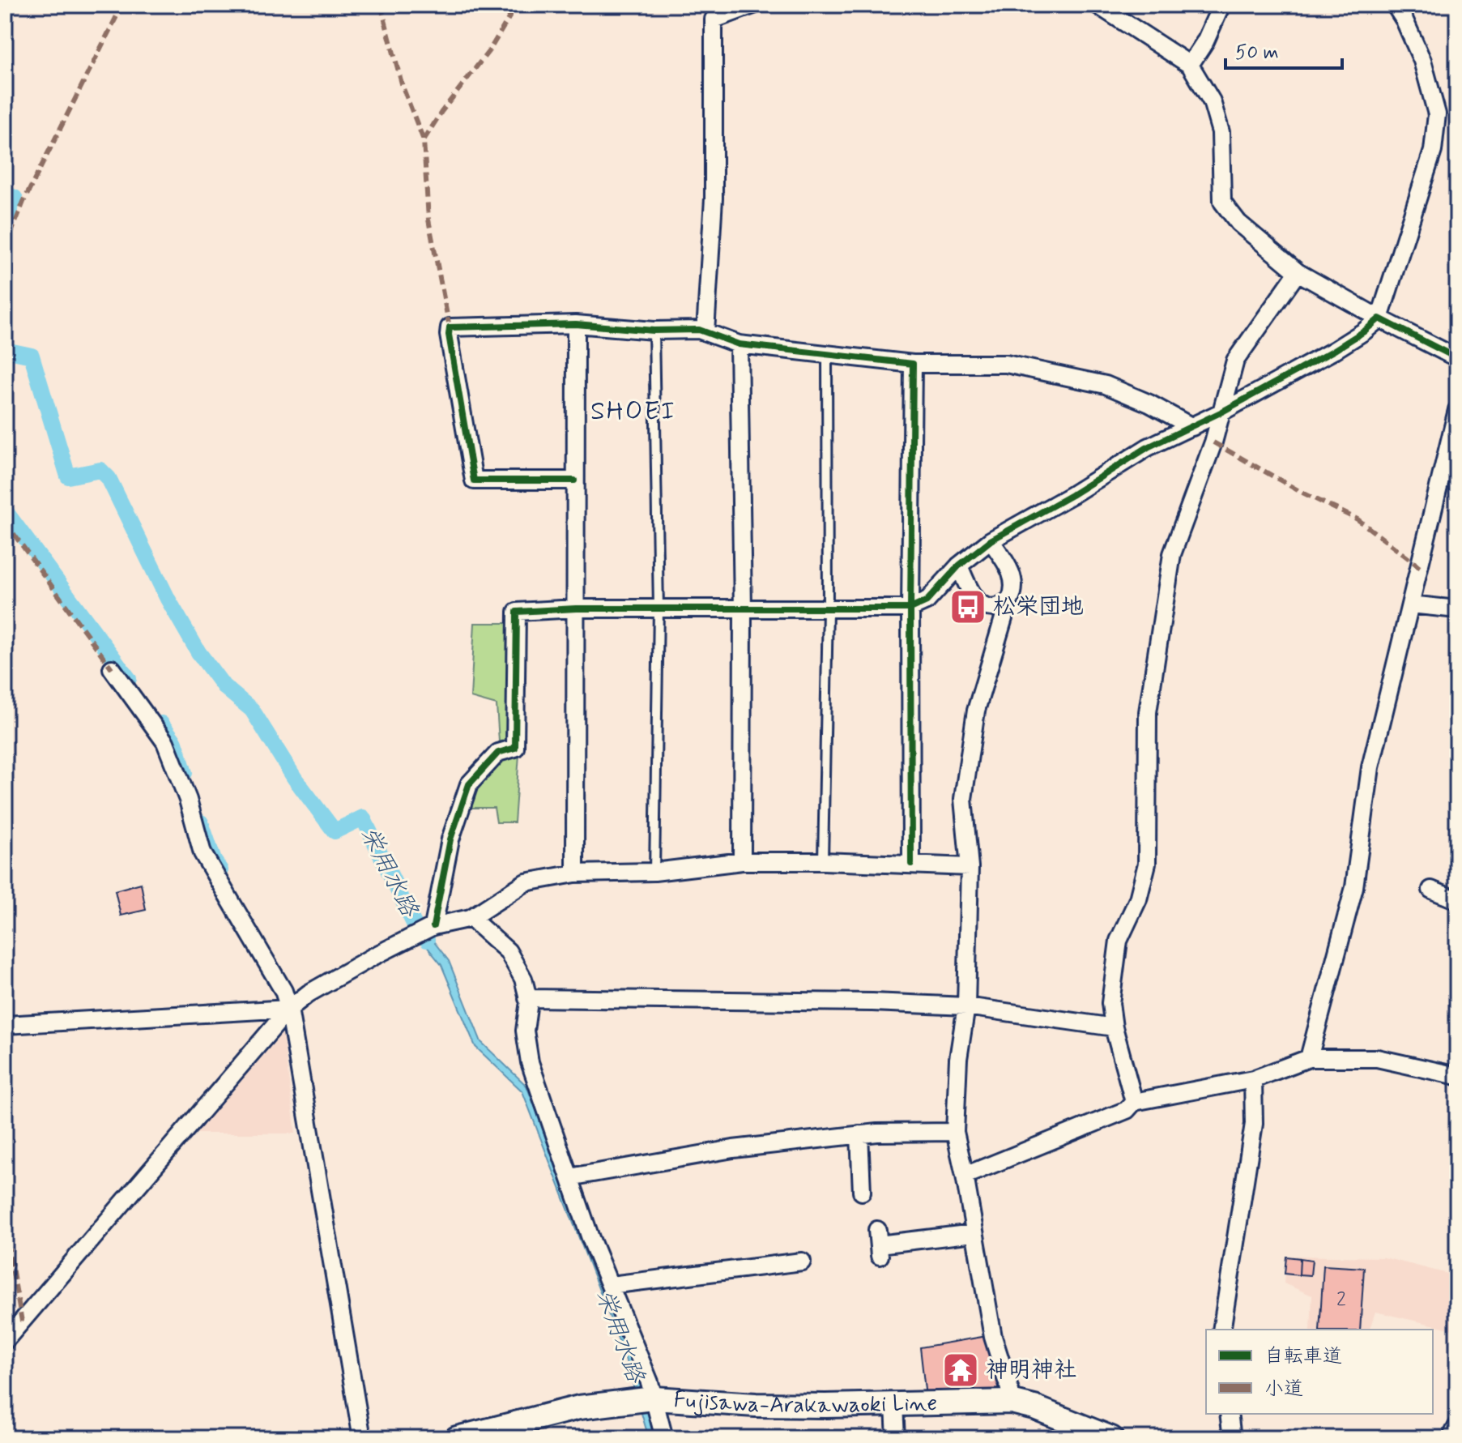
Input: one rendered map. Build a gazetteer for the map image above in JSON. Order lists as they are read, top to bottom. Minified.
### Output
{"streets":{"main road":["Fujisawa-Arakawaoki Line"]},"districts":["SHOEI"],"water":["栄用水路"],"places":{"bus stop":["松栄団地"],"temple":["神明神社"]},"house_numbers":["2"],"legend":["自転車道","小道"],"scale_bar":"50 m"}
